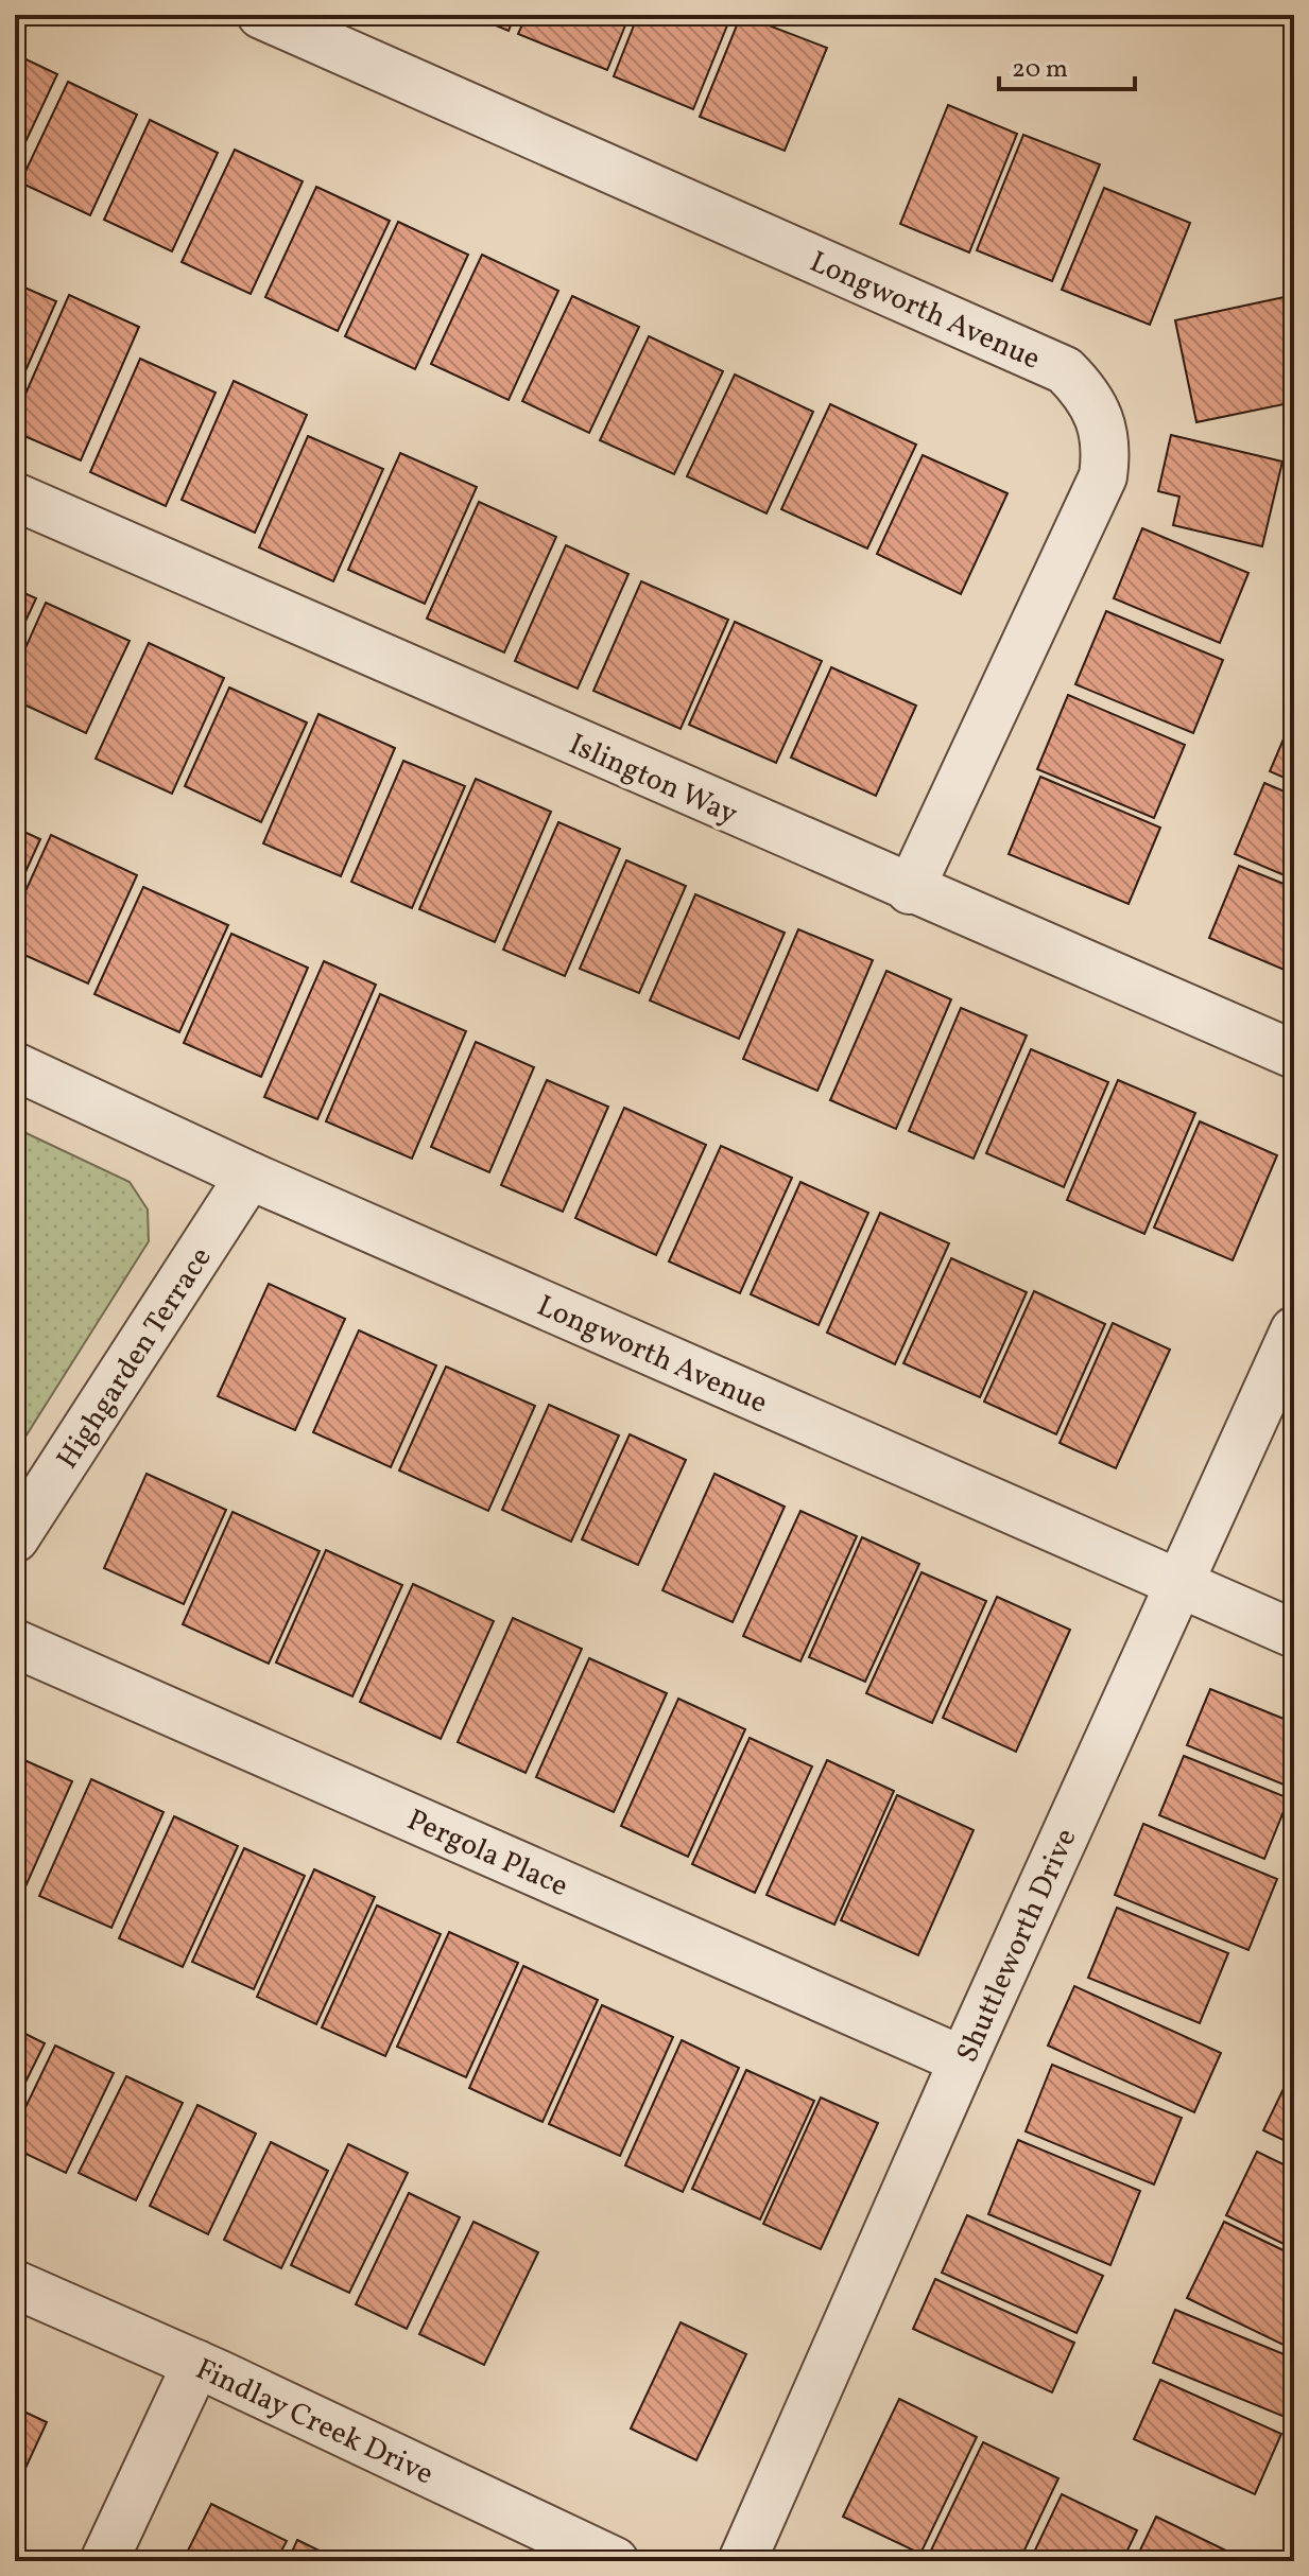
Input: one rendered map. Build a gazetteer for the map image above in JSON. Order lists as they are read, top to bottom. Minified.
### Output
{"streets":{"street":["Longworth Avenue","Islington Way","Highgarden Terrace","Pergola Place","Shuttleworth Drive","Findlay Creek Drive"]},"crossings":[["Longworth Avenue","Islington Way"],["Longworth Avenue","Highgarden Terrace"],["Longworth Avenue","Shuttleworth Drive"],["Pergola Place","Shuttleworth Drive"]],"scale_bar":"20 m"}
